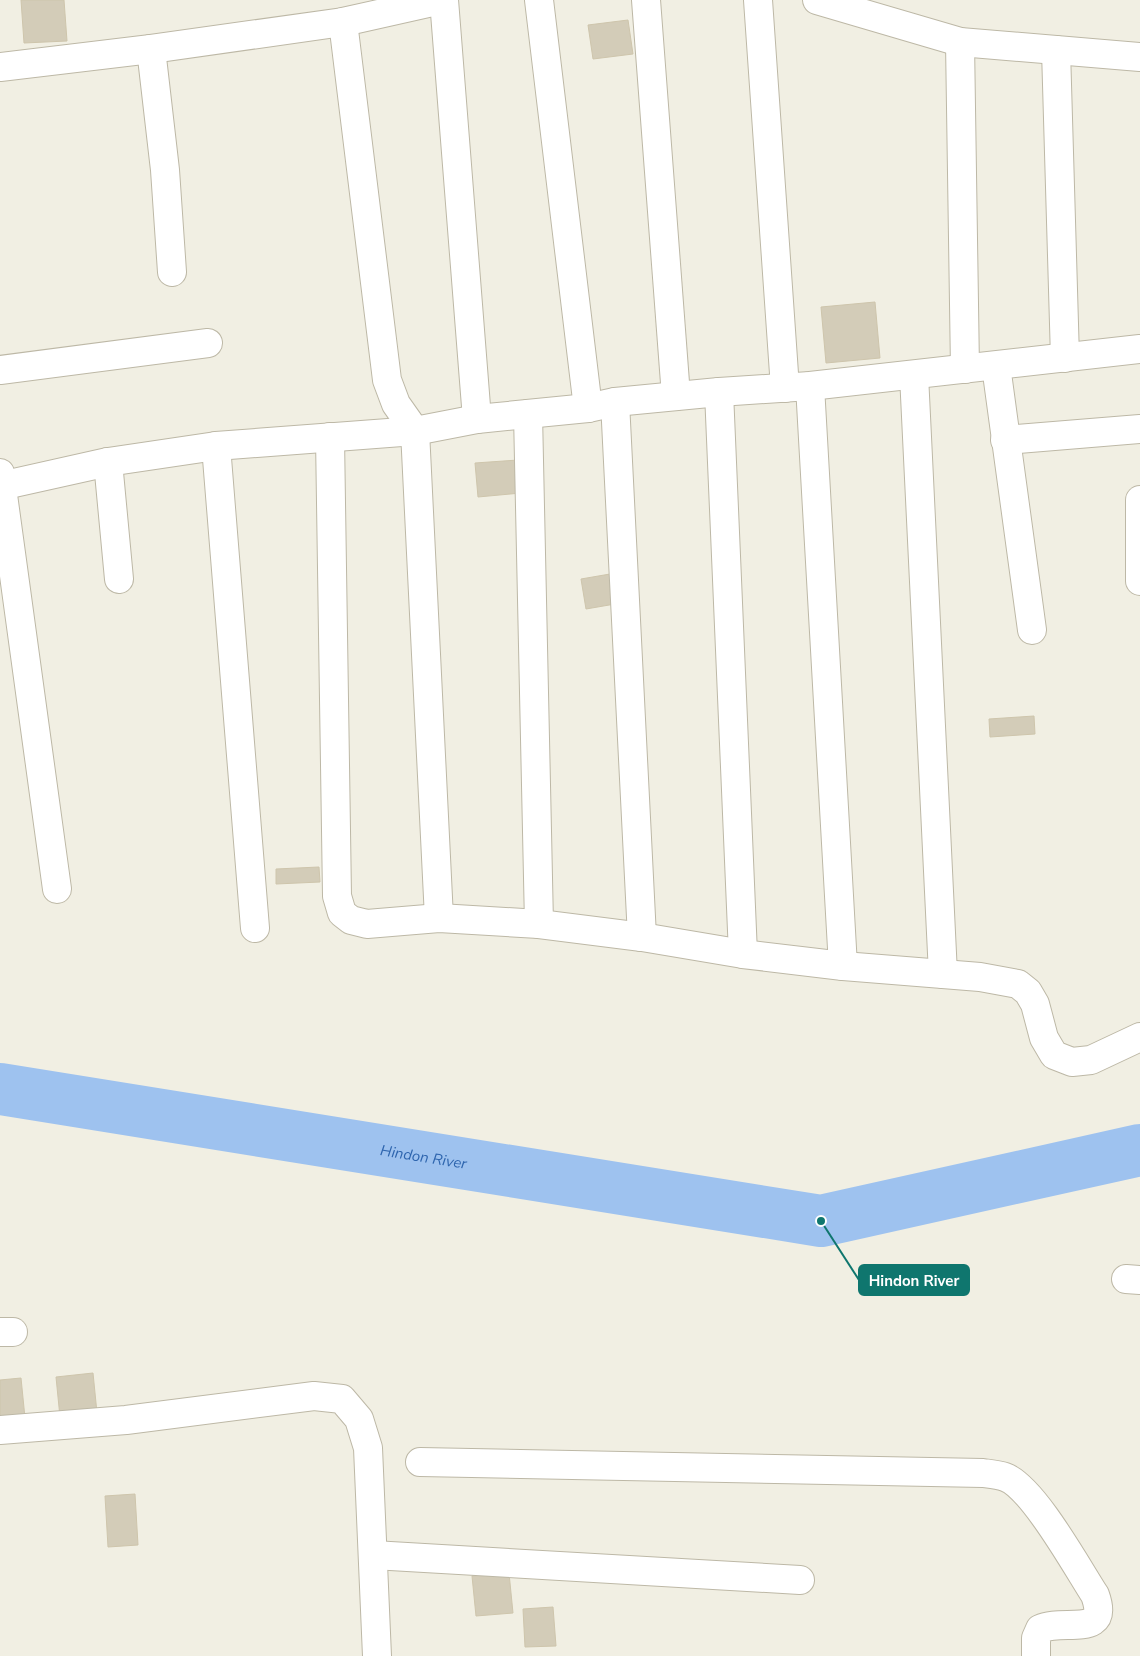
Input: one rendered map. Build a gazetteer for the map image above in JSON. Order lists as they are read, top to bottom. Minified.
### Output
{"water":["Hindon River"],"places":["Hindon River"]}
